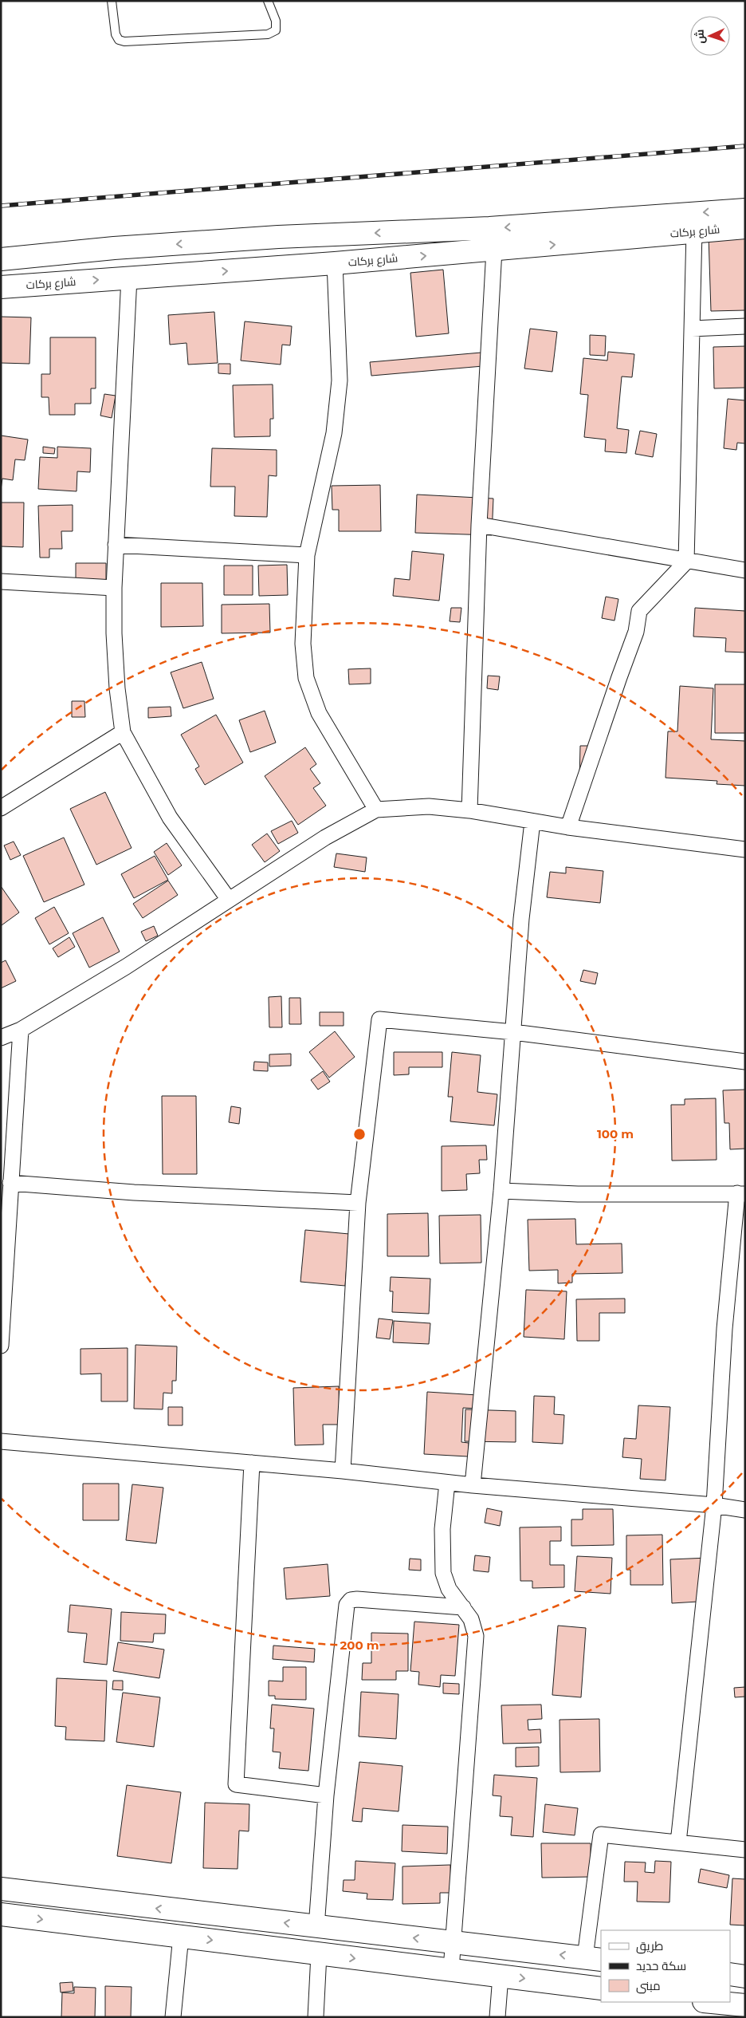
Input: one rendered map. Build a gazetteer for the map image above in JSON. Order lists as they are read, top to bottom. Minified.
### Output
{"streets":{"main road":["شارع بركات"]},"legend":["طريق","سكة حديد","مبنى"],"north":"left","rings":["100 m","200 m"]}
